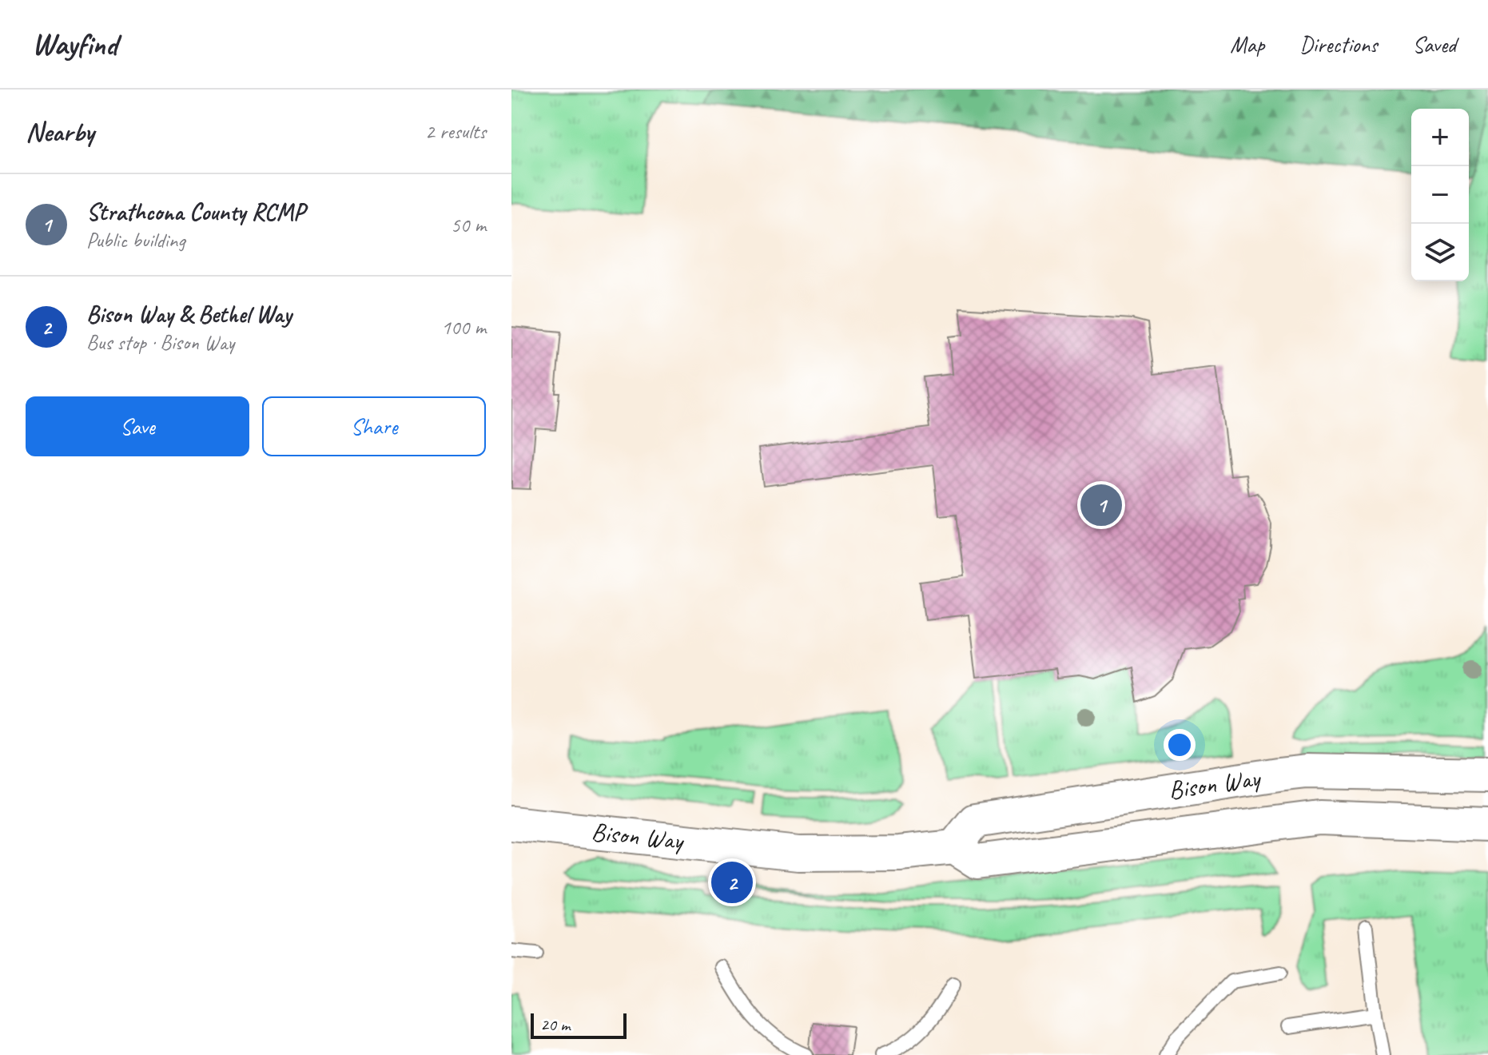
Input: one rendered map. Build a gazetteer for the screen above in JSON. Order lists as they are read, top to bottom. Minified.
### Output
{"streets":{"street":["Bison Way"]},"scale_bar":"20 m","page":{"header":"Wayfind","nav":["Map","Directions","Saved"],"heading":["Nearby","2 results"],"map_buttons":["+","−"],"list":[{"mark":"1","name":"Strathcona County RCMP","note":"Public building","value":"50 m"},{"mark":"2","name":"Bison Way & Bethel Way","note":"Bus stop · Bison Way","value":"100 m"}],"buttons":["Save","Share"],"pins":["1","2"],"scale":"20 m"}}
